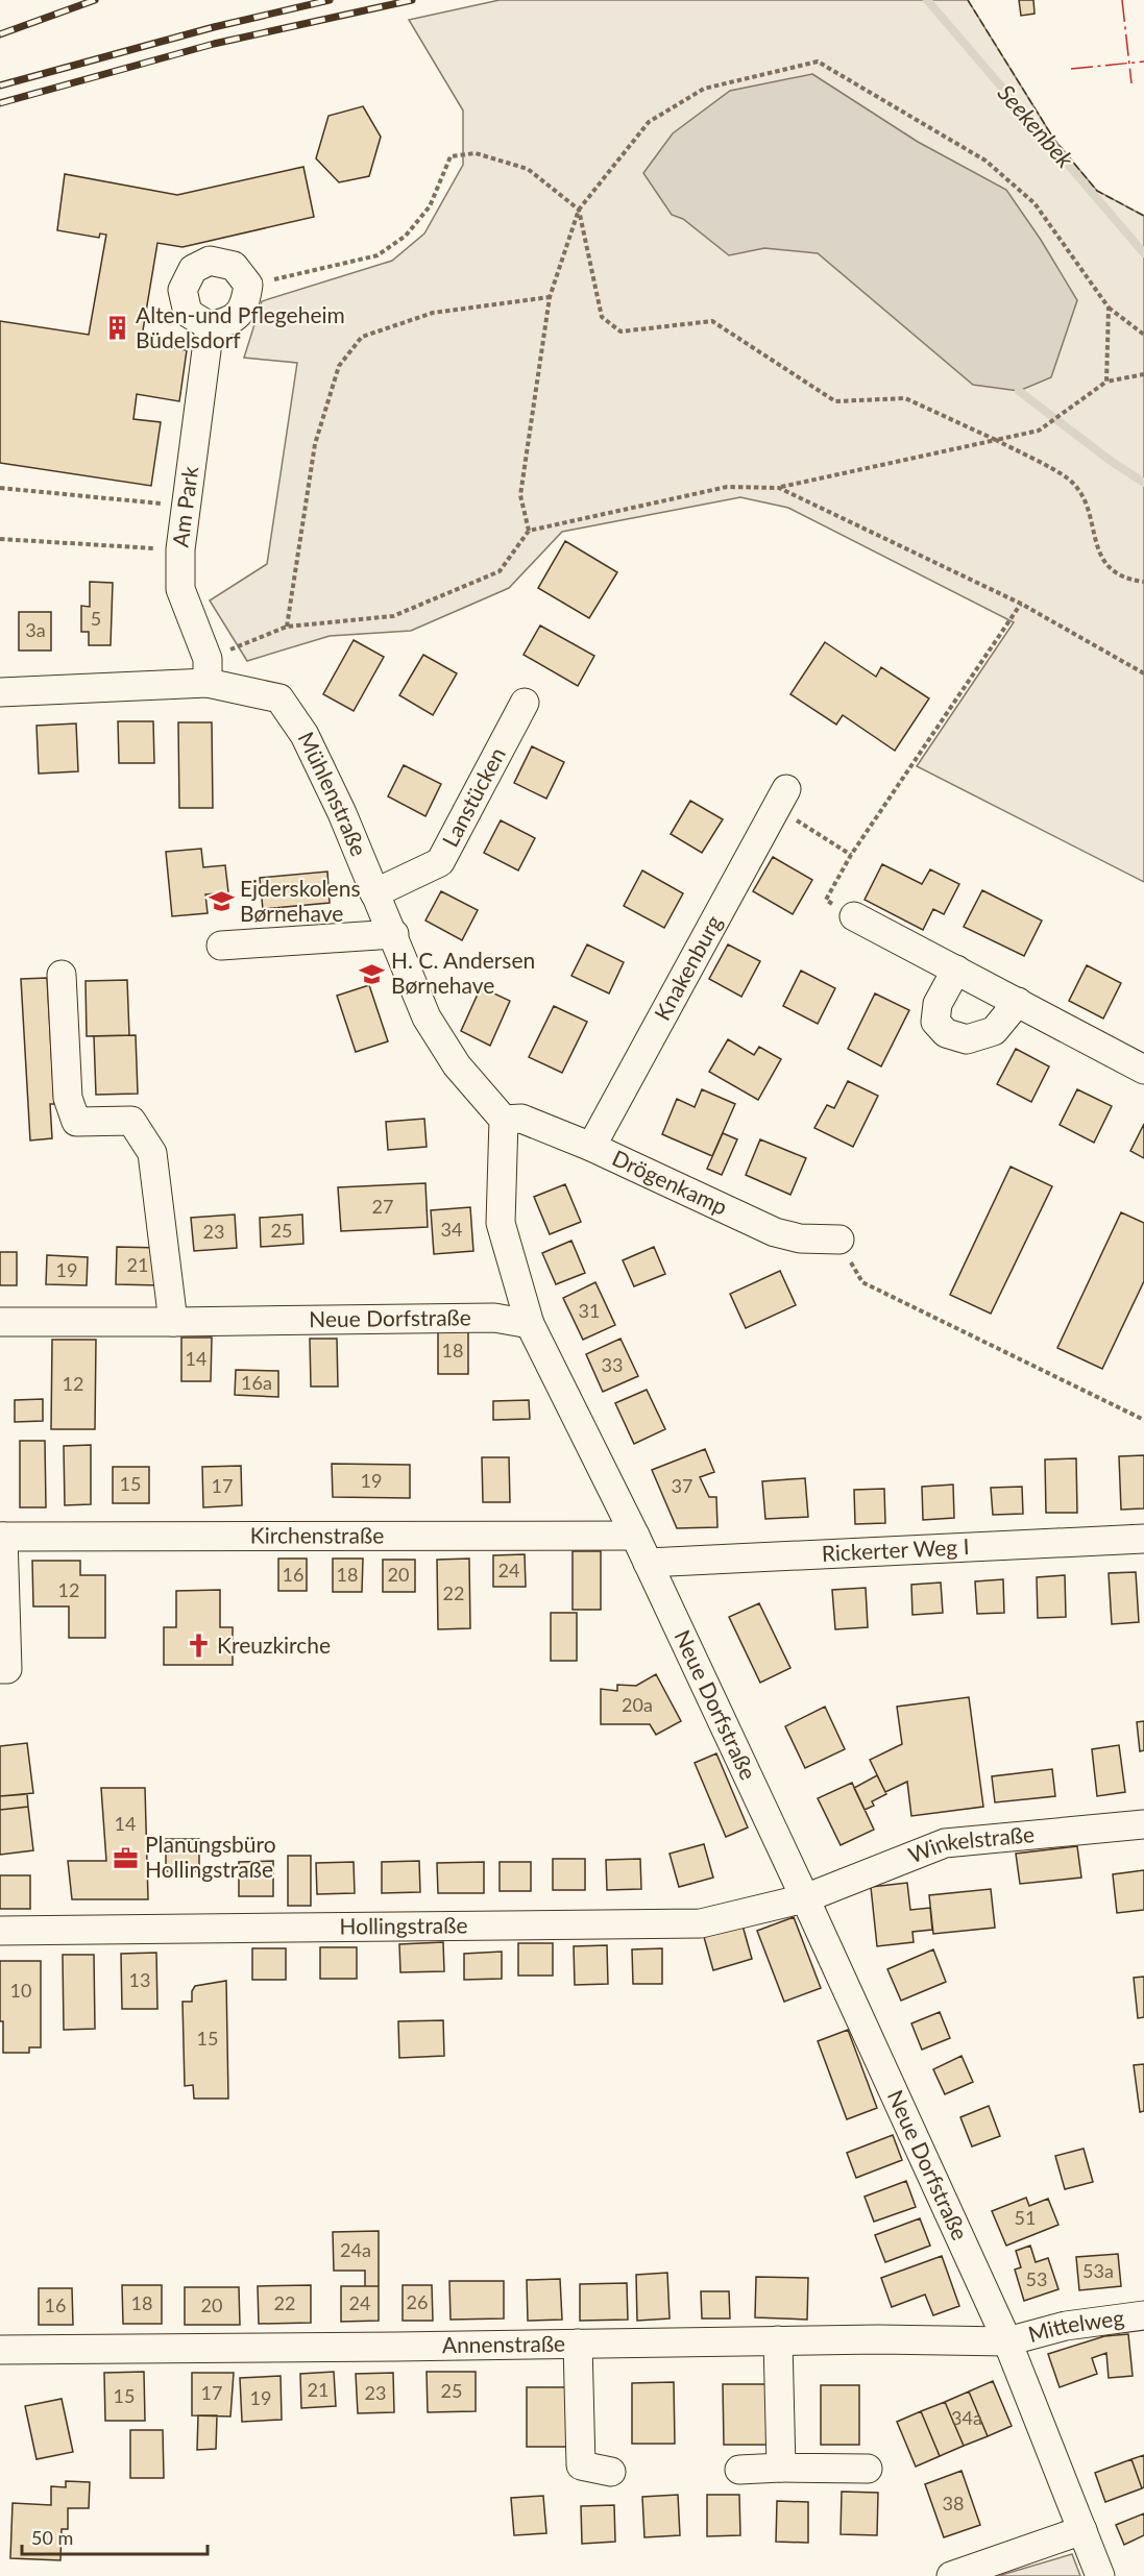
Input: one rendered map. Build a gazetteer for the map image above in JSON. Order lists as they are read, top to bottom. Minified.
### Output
{"streets":{"street":["Am Park","Mühlenstraße","Lanstücken","Knakenburg","Drögenkamp","Neue Dorfstraße","Kirchenstraße","Rickerter Weg I","Winkelstraße","Hollingstraße","Mittelweg","Annenstraße"]},"crossings":[["Am Park","Mühlenstraße"],["Mühlenstraße","Lanstücken"],["Mühlenstraße","Drögenkamp"],["Knakenburg","Drögenkamp"],["Neue Dorfstraße","Kirchenstraße"],["Neue Dorfstraße","Rickerter Weg I"],["Neue Dorfstraße","Winkelstraße"],["Neue Dorfstraße","Hollingstraße"],["Neue Dorfstraße","Mittelweg"],["Neue Dorfstraße","Annenstraße"],["Winkelstraße","Hollingstraße"],["Mittelweg","Annenstraße"]],"water":["Seekenbek"],"places":{"building":["Alten-und Pflegeheim Büdelsdorf"],"school or university":["Ejderskolens Børnehave","H. C. Andersen Børnehave"],"church":["Kreuzkirche"],"office":["Planungsbüro Hollingstraße"]},"house_numbers":["5","3a","27","34","25","23","21","19","31","18","14","33","16a","12","19","15","17","37","24","16","18","20","12","22","20a","14","13","10","15","51","24a","53a","53","26","18","22","24","16","20","21","25","17","23","15","19","34a","38"],"scale_bar":"50 m"}
